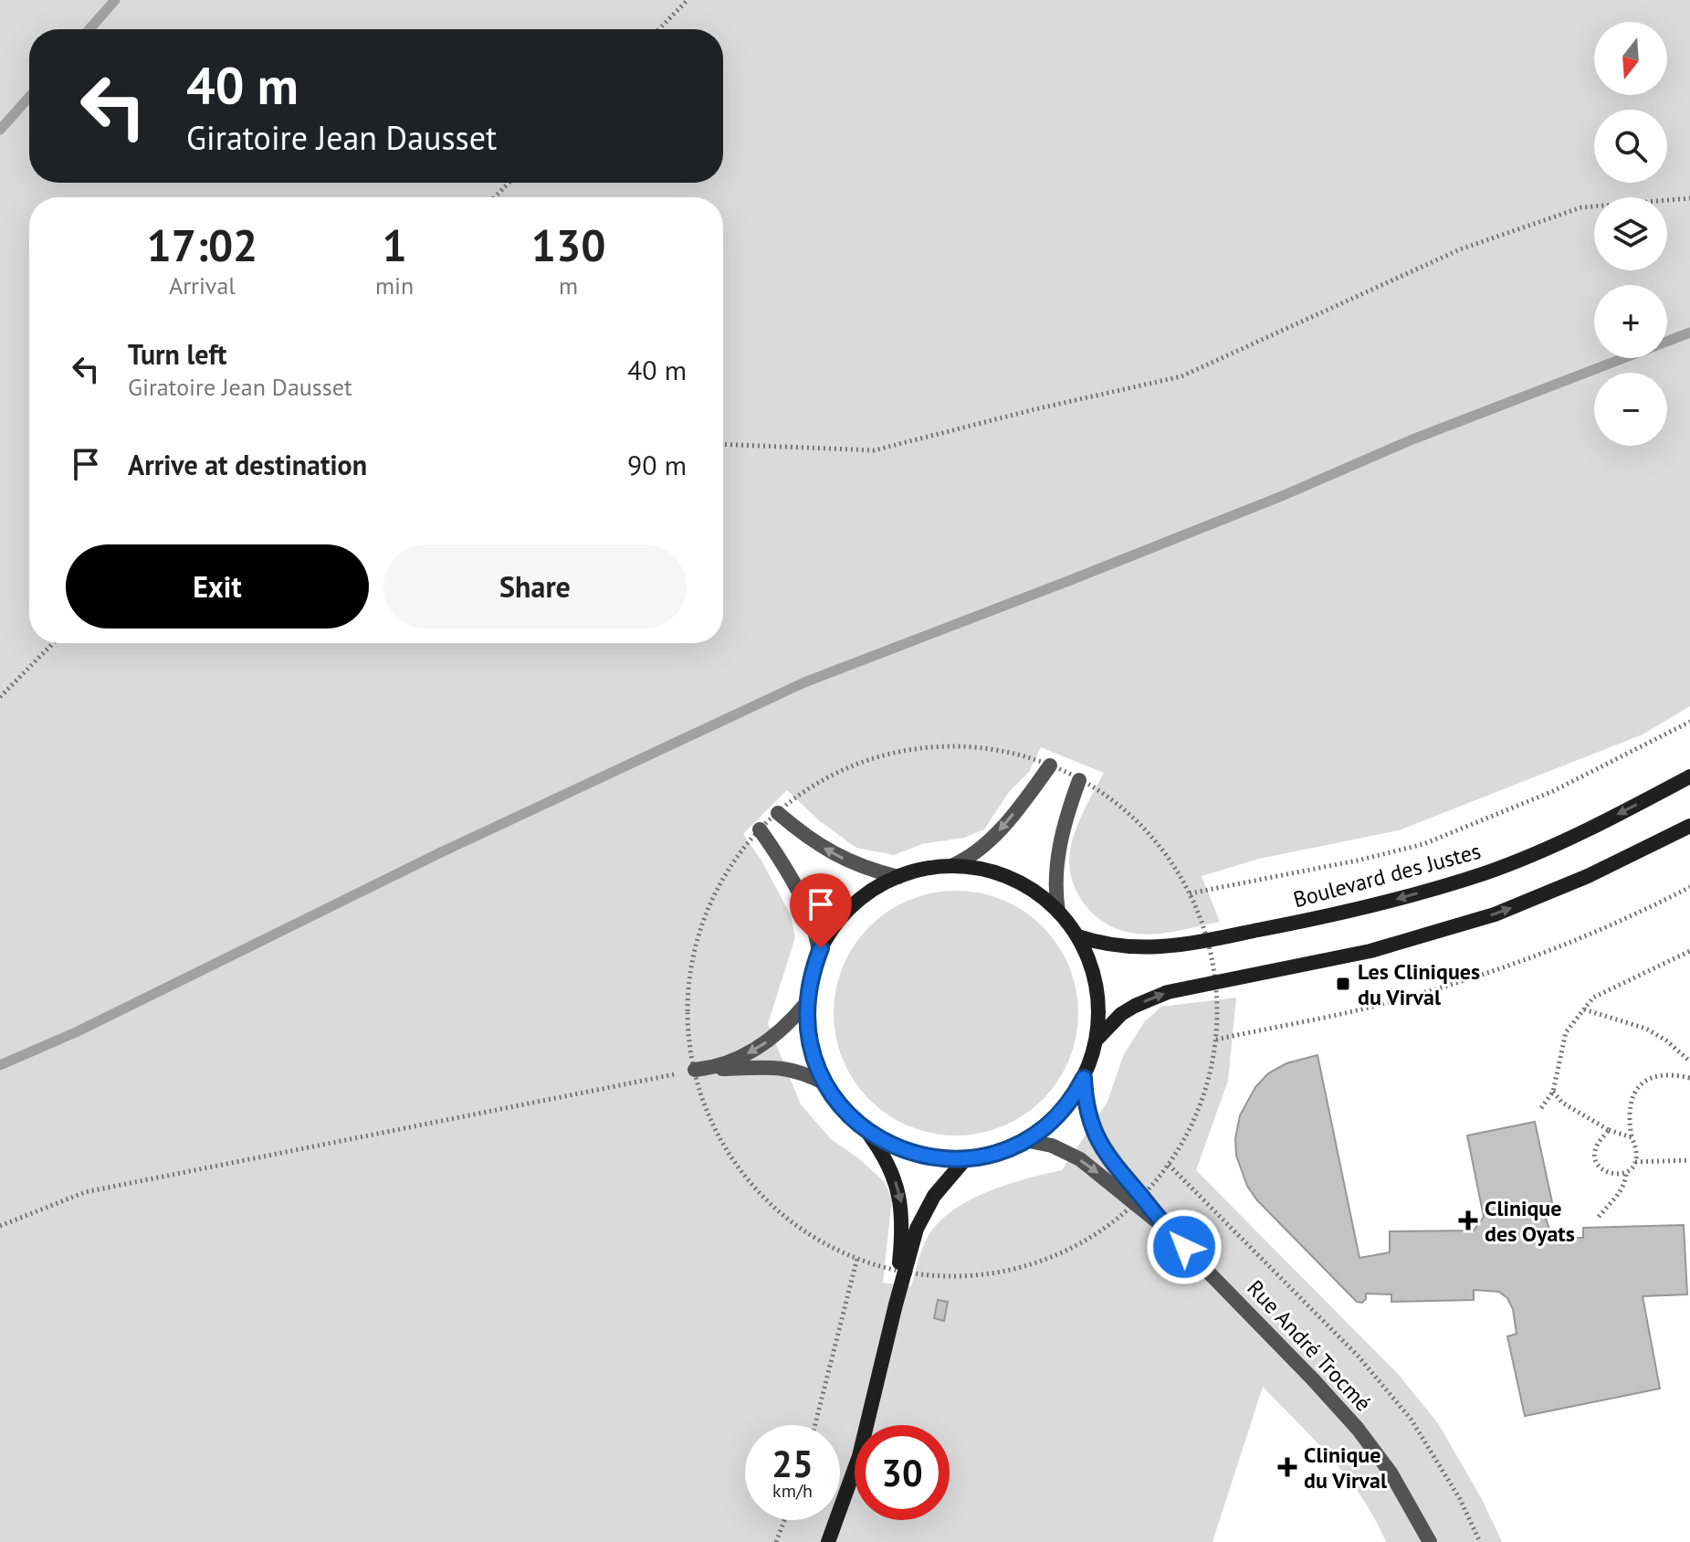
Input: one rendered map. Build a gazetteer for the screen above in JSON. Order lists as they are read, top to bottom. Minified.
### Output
{"streets":{"street":["Boulevard des Justes","Rue André Trocmé"]},"places":{"transit":["Les Cliniques du Virval"],"health":["Clinique des Oyats","Clinique du Virval"]},"north":"bottom","page":{"map_buttons":["+","−"],"turn":["40 m","Giratoire Jean Dausset"],"eta":["17:02","Arrival","1","min","130","m"],"list":[{"name":"Turn left","note":"Giratoire Jean Dausset","value":"40 m"},{"name":"Arrive at destination","value":"90 m"}],"buttons":["Exit","Share"],"speed":"25 km/h","limit":"30"}}
